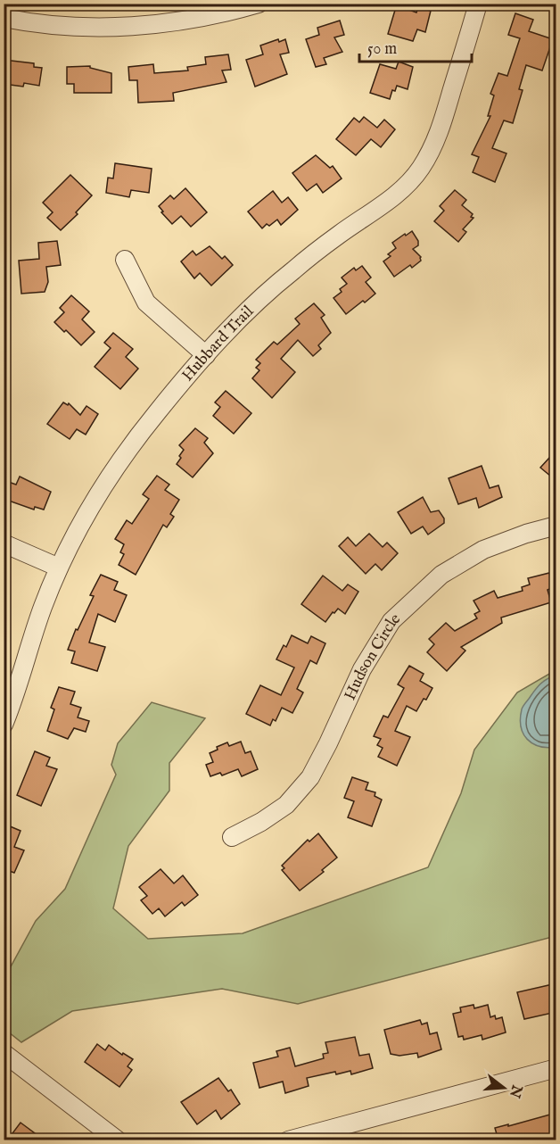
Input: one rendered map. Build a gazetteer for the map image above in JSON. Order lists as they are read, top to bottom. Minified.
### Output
{"streets":{"street":["Hubbard Trail","Hudson Circle"]},"scale_bar":"50 m","north":"right"}
